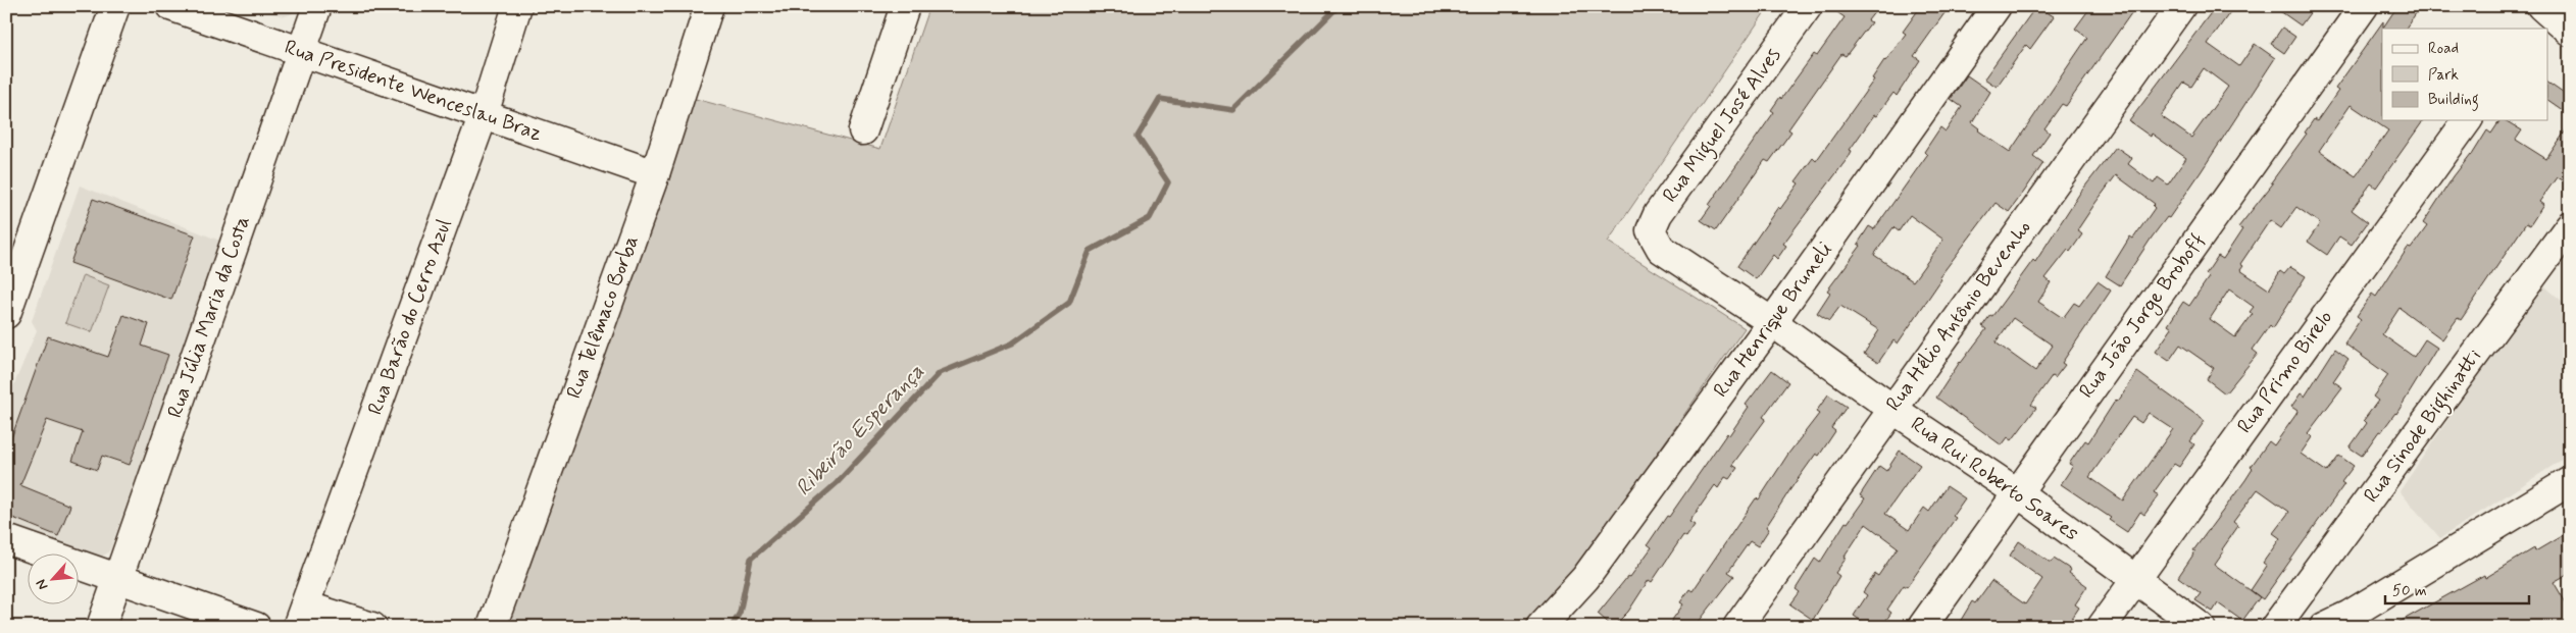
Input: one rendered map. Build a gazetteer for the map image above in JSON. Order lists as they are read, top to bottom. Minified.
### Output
{"streets":{"street":["Rua Presidente Wenceslau Braz","Rua Miguel José Alves","Rua Hélio Antônio Bevenho","Rua João Jorge Broboff","Rua Júlia Maria da Costa","Rua Barão do Cerro Azul","Rua Telêmaco Borba","Rua Henrique Bruneli","Rua Primo Birelo","Rua Sinode Bighinatti","Rua Rui Roberto Soares"]},"crossings":[["Rua Presidente Wenceslau Braz","Rua Júlia Maria da Costa"],["Rua Presidente Wenceslau Braz","Rua Barão do Cerro Azul"],["Rua Presidente Wenceslau Braz","Rua Telêmaco Borba"],["Rua Miguel José Alves","Rua Rui Roberto Soares"],["Rua Hélio Antônio Bevenho","Rua Rui Roberto Soares"],["Rua João Jorge Broboff","Rua Rui Roberto Soares"],["Rua Henrique Bruneli","Rua Rui Roberto Soares"],["Rua Primo Birelo","Rua Rui Roberto Soares"]],"water":["Ribeirão Esperança"],"legend":["Road","Park","Building"],"scale_bar":"50 m","north":"bottom left"}
